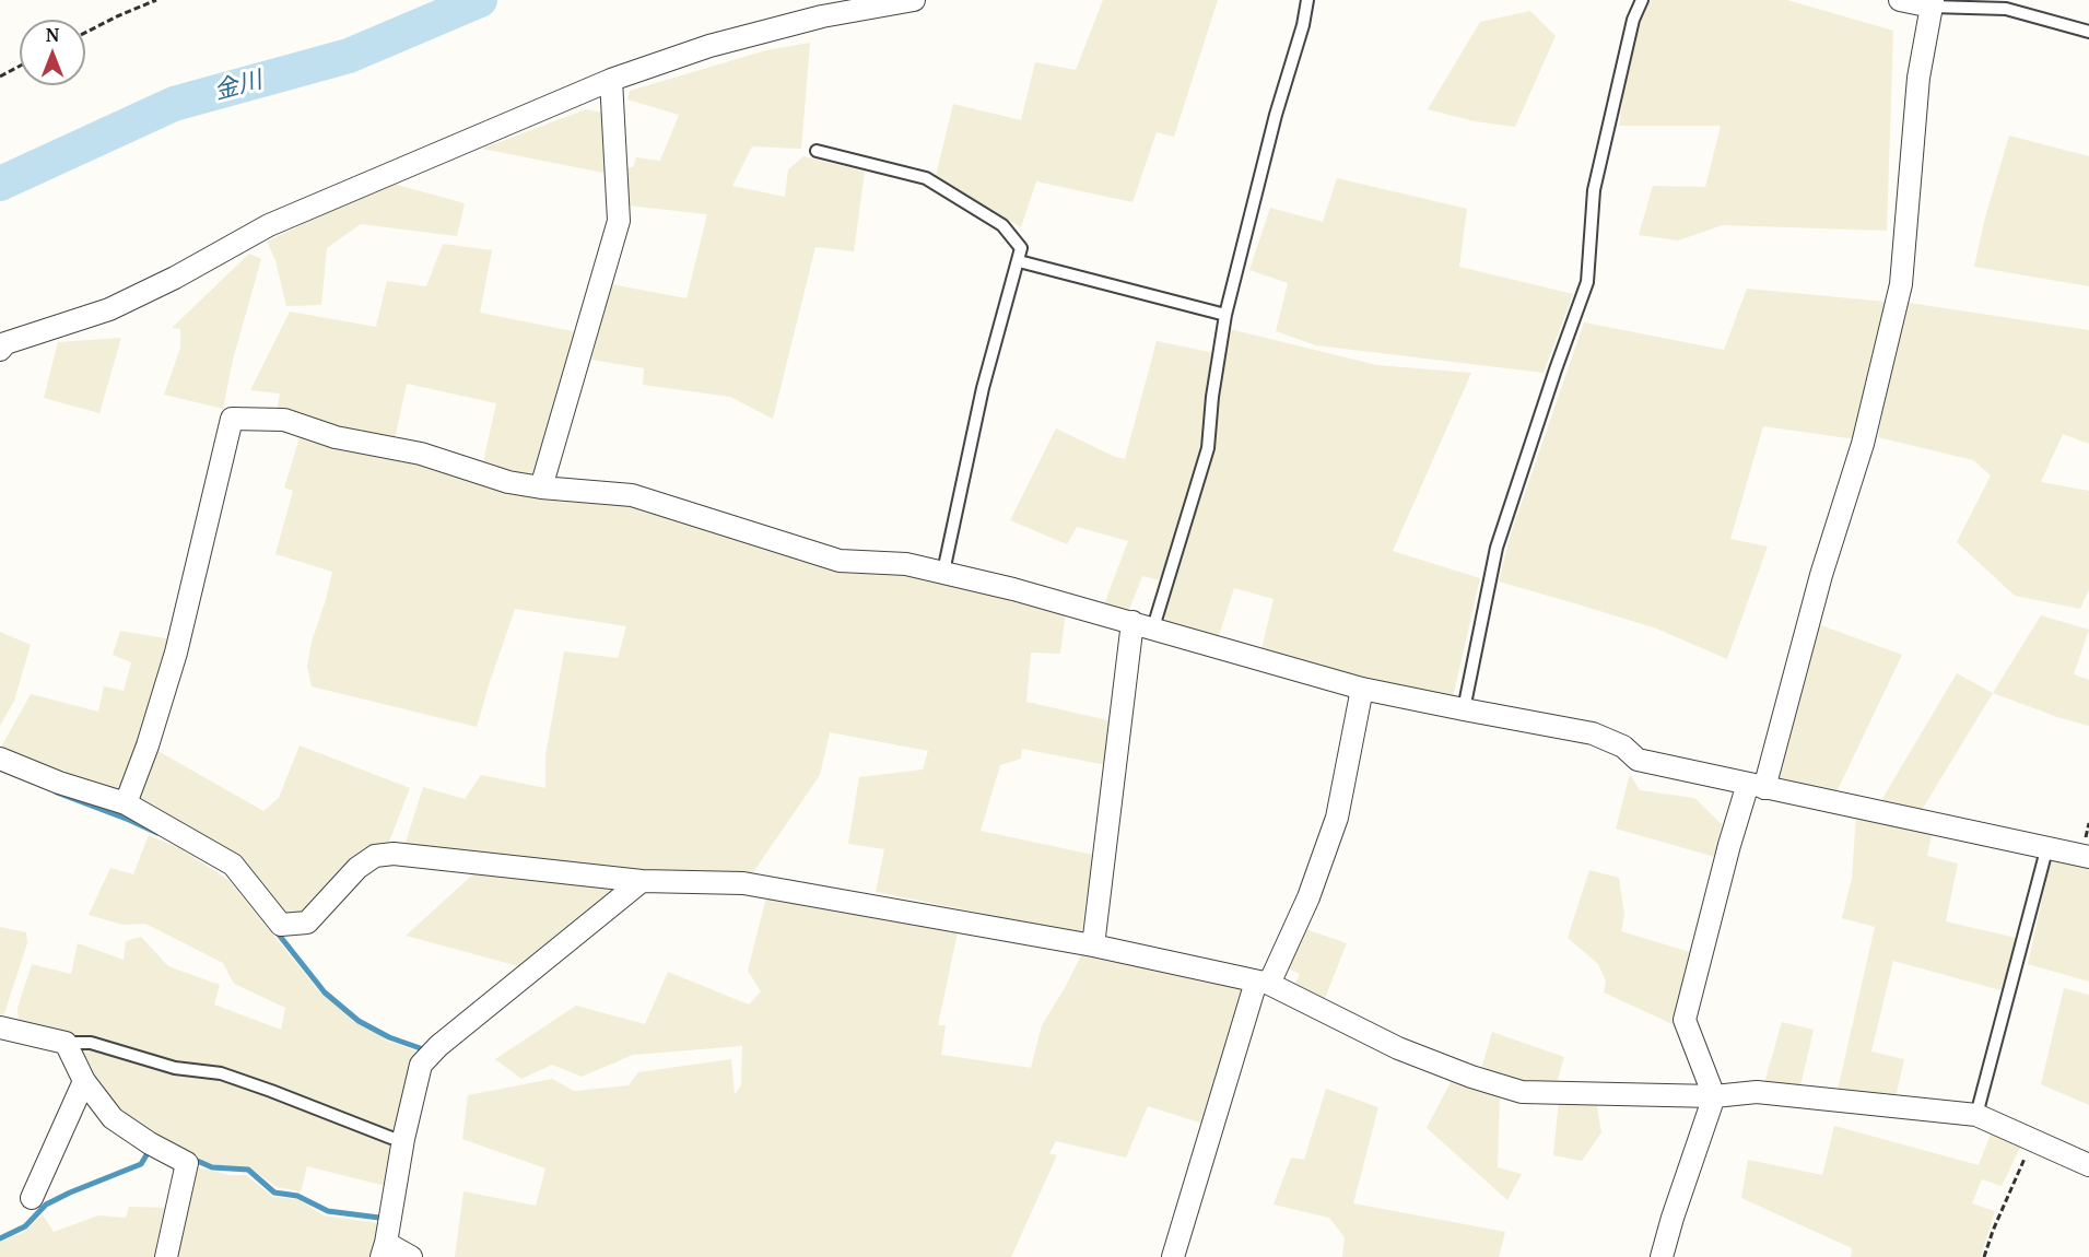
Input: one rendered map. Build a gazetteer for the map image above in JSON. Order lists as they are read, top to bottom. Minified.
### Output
{"water":["金川"],"north":"top"}
